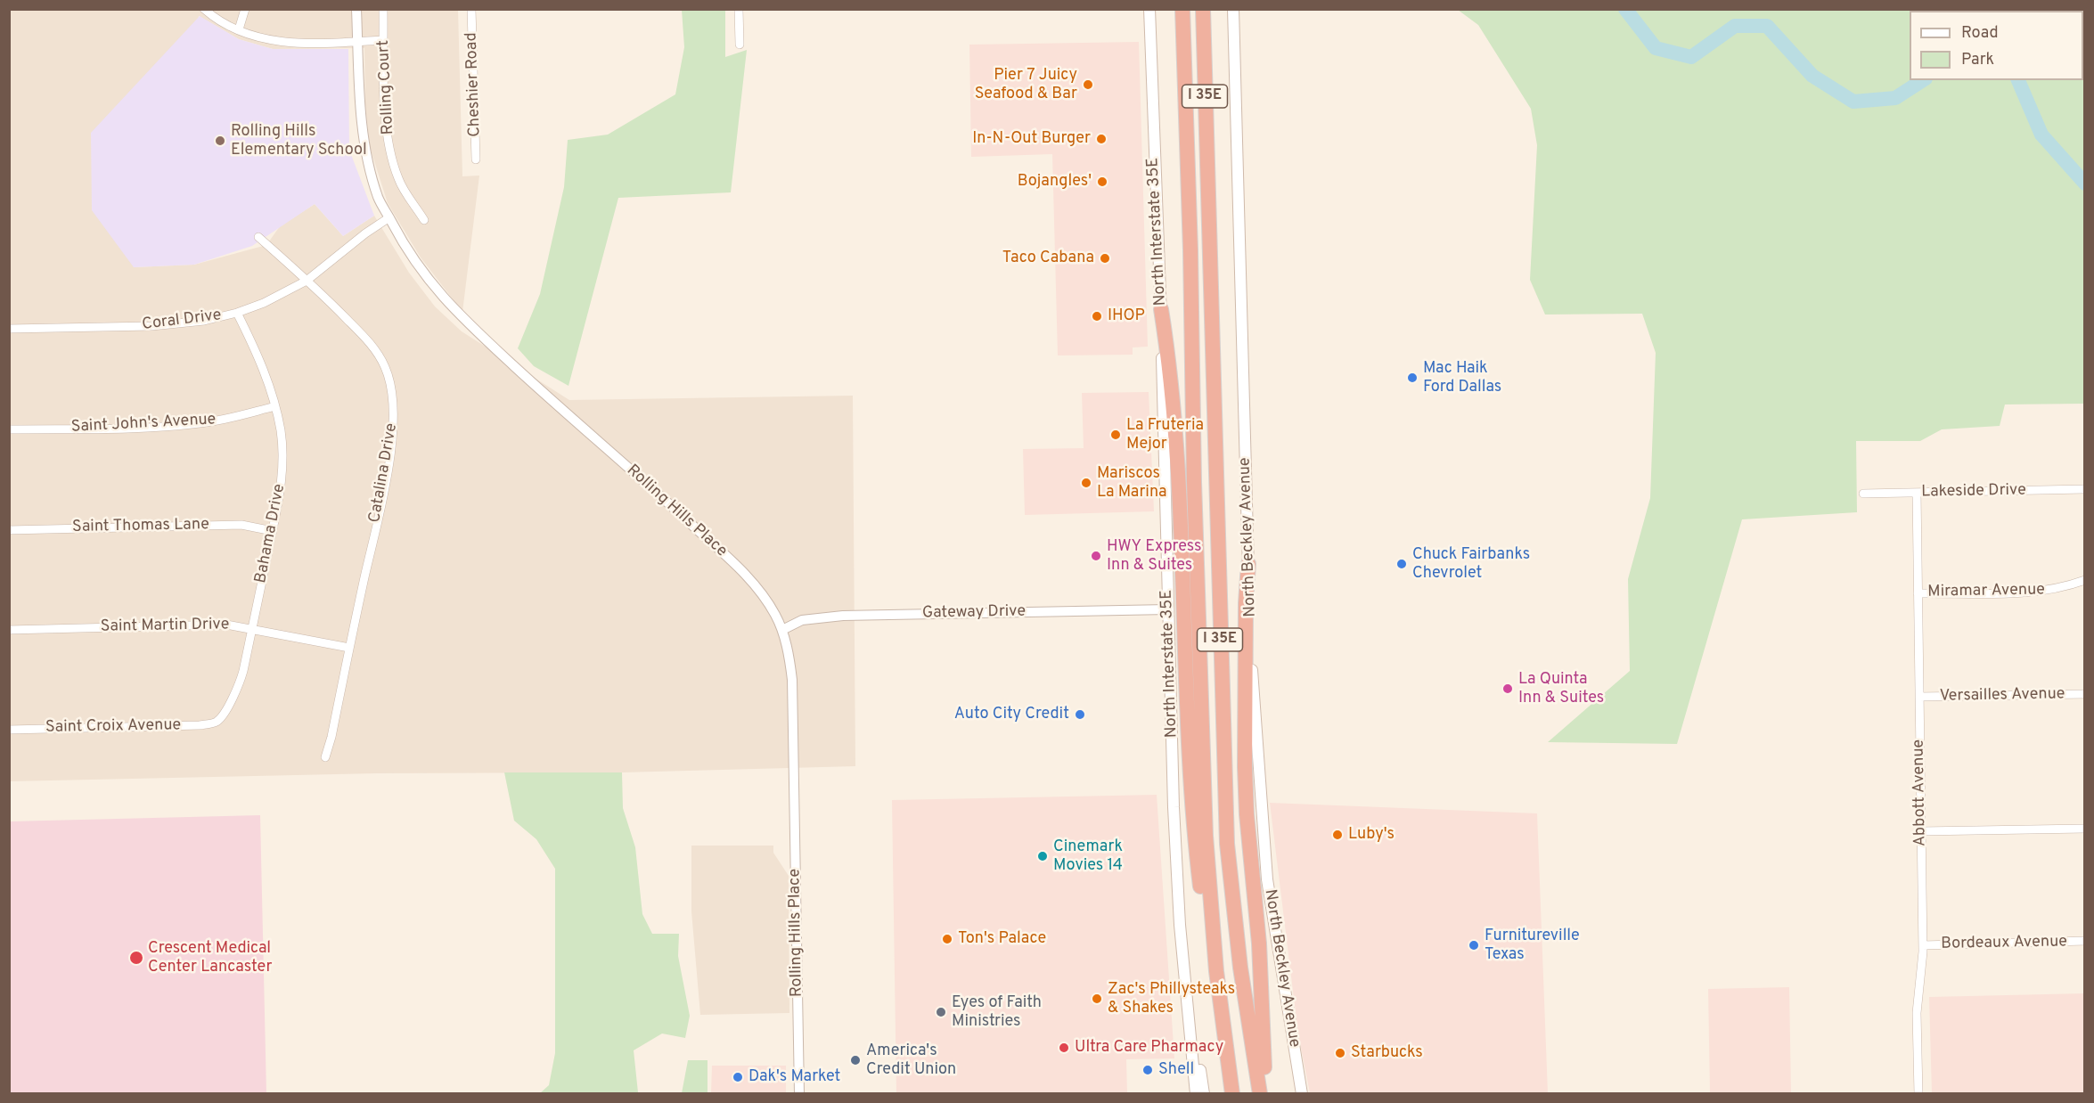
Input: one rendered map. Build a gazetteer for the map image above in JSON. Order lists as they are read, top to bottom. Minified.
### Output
{"streets":{"highway":["I 35E"],"main road":["North Interstate 35E","North Beckley Avenue"],"street":["Cheshier Road","Rolling Court","Coral Drive","Saint John's Avenue","Catalina Drive","Lakeside Drive","Rolling Hills Place","Saint Thomas Lane","Bahama Drive","Miramar Avenue","Gateway Drive","Saint Martin Drive","Versailles Avenue","Saint Croix Avenue","Abbott Avenue","Bordeaux Avenue"]},"crossings":[["North Interstate 35E","Gateway Drive"],["Coral Drive","Catalina Drive"],["Coral Drive","Rolling Hills Place"],["Coral Drive","Bahama Drive"],["Saint John's Avenue","Bahama Drive"],["Catalina Drive","Saint Martin Drive"],["Lakeside Drive","Abbott Avenue"],["Rolling Hills Place","Gateway Drive"],["Saint Thomas Lane","Bahama Drive"],["Bahama Drive","Saint Martin Drive"],["Bahama Drive","Saint Croix Avenue"],["Miramar Avenue","Abbott Avenue"],["Versailles Avenue","Abbott Avenue"],["Abbott Avenue","Bordeaux Avenue"]],"places":["Pier 7 Juicy Seafood & Bar","In-N-Out Burger","Rolling Hills Elementary School","Bojangles'","Taco Cabana","IHOP","Mac Haik Ford Dallas","La Fruteria Mejor","Mariscos La Marina","HWY Express Inn & Suites","Chuck Fairbanks Chevrolet","La Quinta Inn & Suites","Auto City Credit","Luby's","Cinemark Movies 14","Ton's Palace","Furnitureville Texas","Crescent Medical Center Lancaster","Zac's Phillysteaks & Shakes","Eyes of Faith Ministries","Ultra Care Pharmacy","Starbucks","America's Credit Union","Shell","Dak's Market"],"legend":["Road","Park"]}
